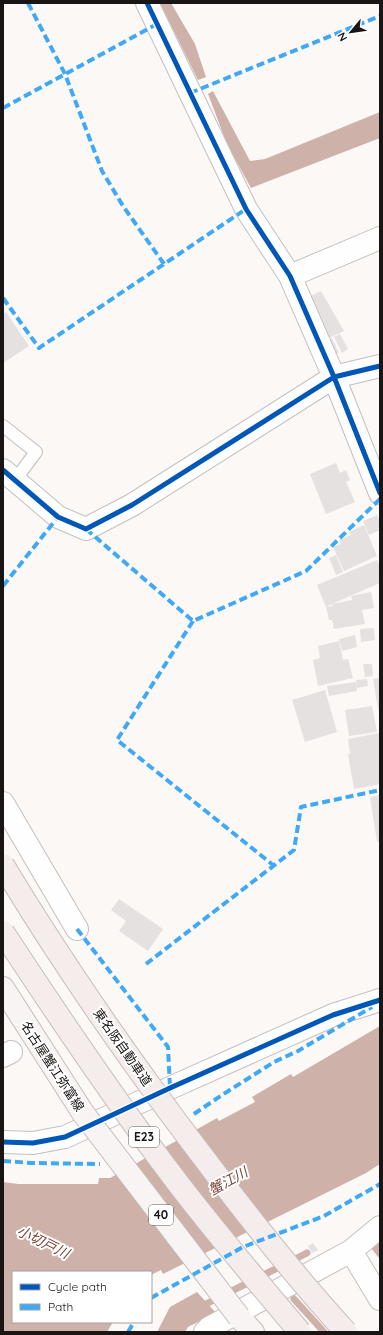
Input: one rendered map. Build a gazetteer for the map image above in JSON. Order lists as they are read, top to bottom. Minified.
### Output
{"streets":{"highway":["東名阪自動車道","E23"],"main road":["名古屋蟹江弥富線","40"]},"water":["蟹江川","小切戸川"],"legend":["Cycle path","Path"],"north":"bottom left"}
